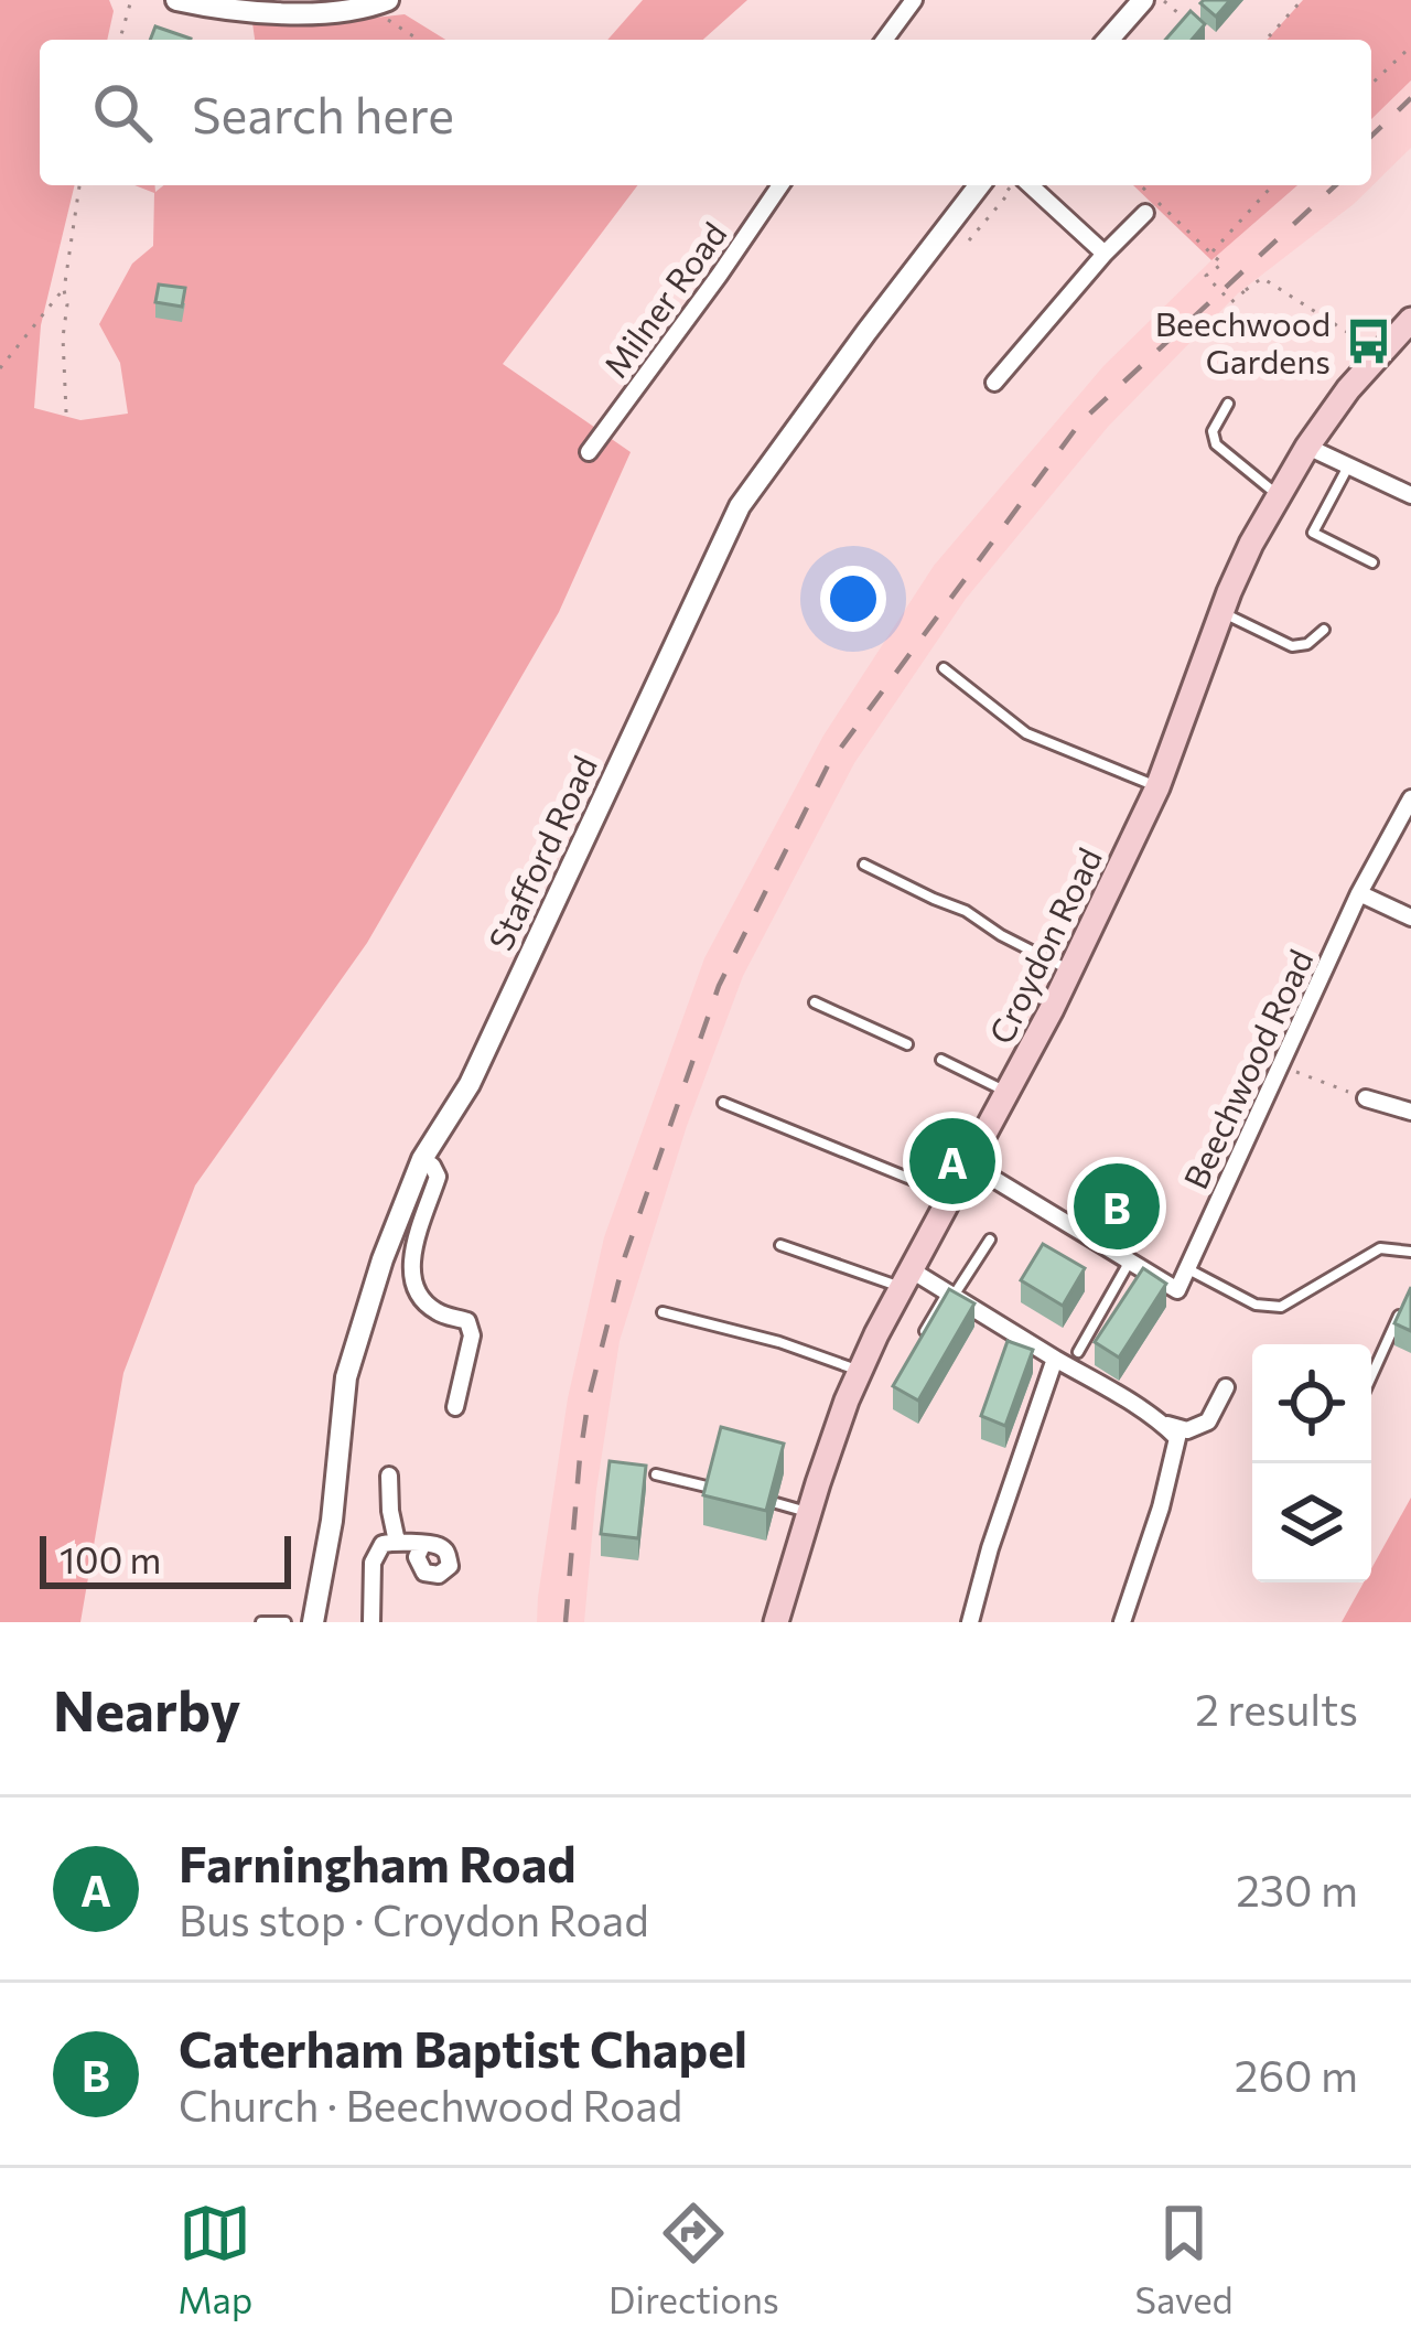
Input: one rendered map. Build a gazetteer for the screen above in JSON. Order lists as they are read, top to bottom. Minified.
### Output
{"streets":{"main road":["Croydon Road"],"street":["Milner Road","Stafford Road","Beechwood Road"]},"places":{"bus stop":["Beechwood Gardens"]},"scale_bar":"100 m","page":{"search":"Search here","pins":["A","B"],"scale":"100 m","heading":["Nearby","2 results"],"list":[{"mark":"A","name":"Farningham Road","note":"Bus stop · Croydon Road","value":"230 m"},{"mark":"B","name":"Caterham Baptist Chapel","note":"Church · Beechwood Road","value":"260 m"}],"nav":["Map","Directions","Saved"]}}
